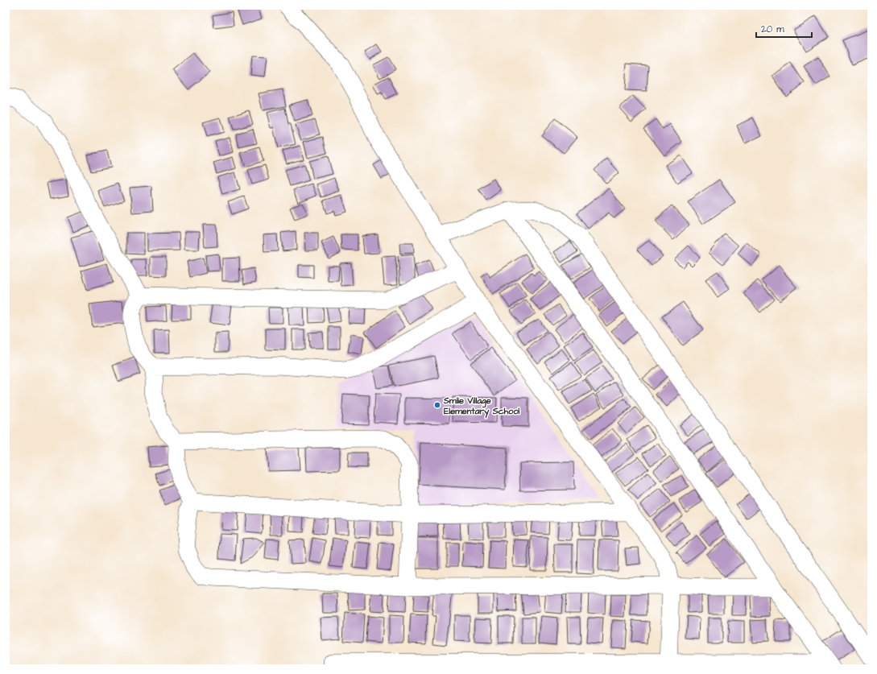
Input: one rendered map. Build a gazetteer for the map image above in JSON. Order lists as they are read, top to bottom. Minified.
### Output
{"places":["Smile Village Elementary School"],"scale_bar":"20 m"}
